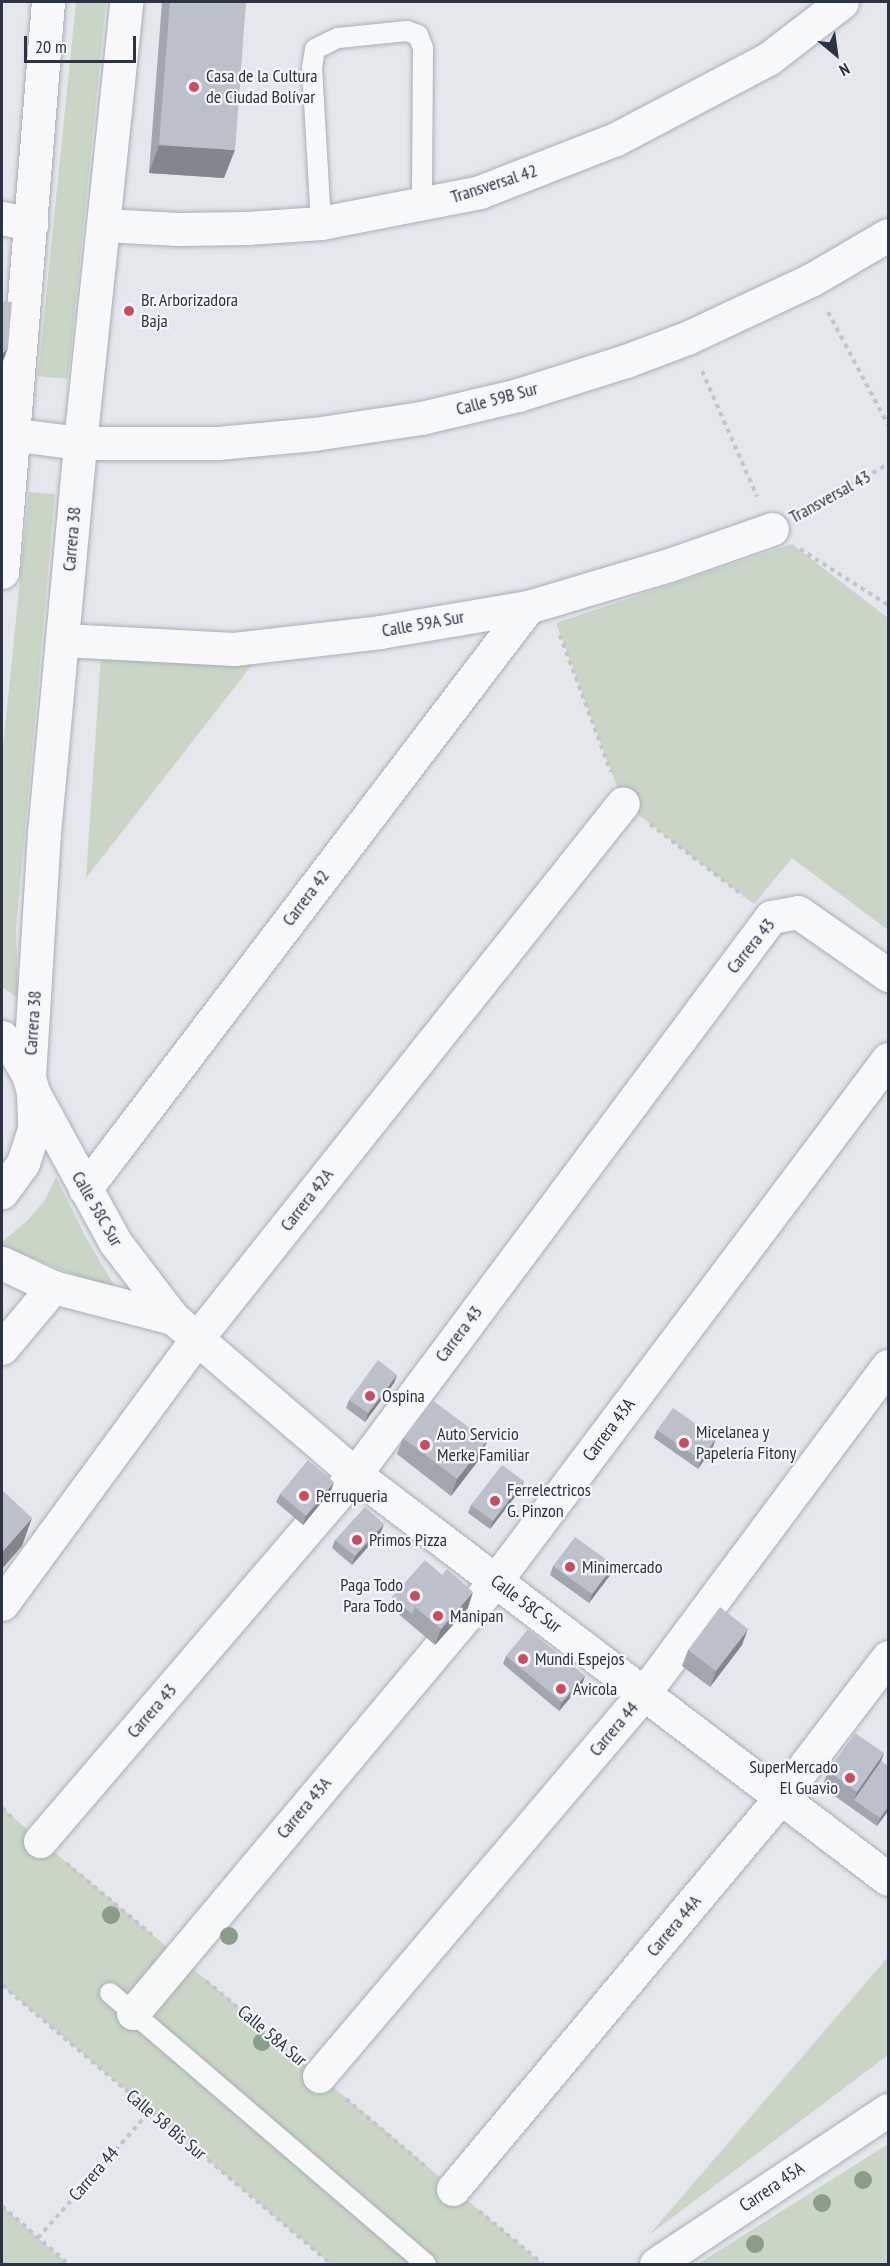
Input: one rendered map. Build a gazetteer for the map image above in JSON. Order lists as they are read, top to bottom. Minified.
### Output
{"streets":{"street":["Transversal 42","Calle 59B Sur","Carrera 38","Calle 59A Sur","Carrera 42","Carrera 43","Carrera 42A","Calle 58C Sur","Carrera 43A","Carrera 44","Carrera 44A","Carrera 45A"],"path":["Transversal 43","Calle 58A Sur","Calle 58 Bis Sur"]},"crossings":[["Transversal 42","Carrera 38"],["Calle 59B Sur","Carrera 38"],["Transversal 43","Calle 59A Sur"],["Carrera 38","Calle 59A Sur"],["Carrera 38","Calle 58C Sur"],["Calle 59A Sur","Carrera 42"],["Carrera 42","Calle 58C Sur"],["Carrera 43","Calle 58C Sur"],["Carrera 43","Calle 58A Sur"],["Carrera 42A","Calle 58C Sur"],["Calle 58C Sur","Carrera 43A"],["Calle 58C Sur","Carrera 44"],["Calle 58C Sur","Carrera 44A"],["Carrera 43A","Calle 58A Sur"],["Carrera 44","Calle 58A Sur"],["Carrera 44","Calle 58 Bis Sur"],["Carrera 44A","Calle 58A Sur"]],"places":["Casa de la Cultura de Ciudad Bolívar","Br. Arborizadora Baja","Ospina","Micelanea y Papelería Fitony","Auto Servicio Merke Familiar","Perruqueria","Ferrelectricos G. Pinzon","Primos Pizza","Minimercado","Paga Todo Para Todo","Manipan","Mundi Espejos","Avicola","SuperMercado El Guavio"],"scale_bar":"20 m","north":"bottom right"}
